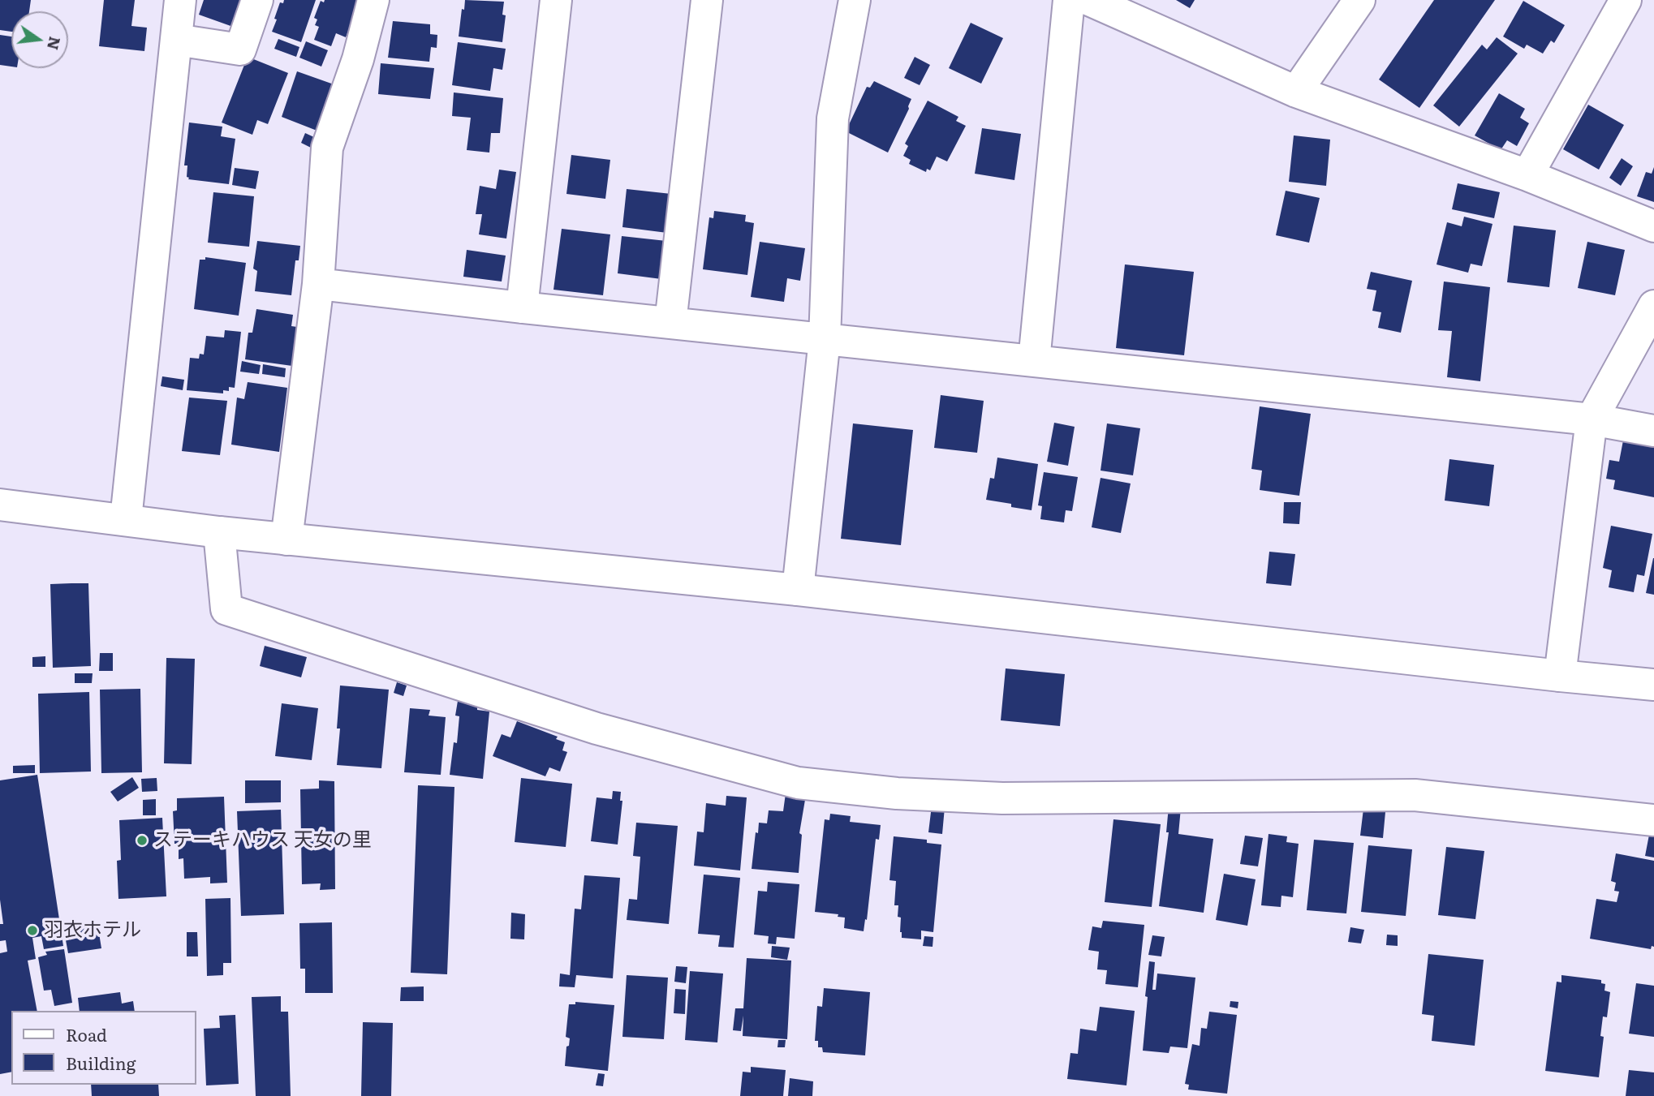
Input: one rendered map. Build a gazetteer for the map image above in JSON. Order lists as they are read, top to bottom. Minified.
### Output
{"places":["ステーキハウス 天女の里","羽衣ホテル"],"legend":["Road","Building"],"north":"right"}
